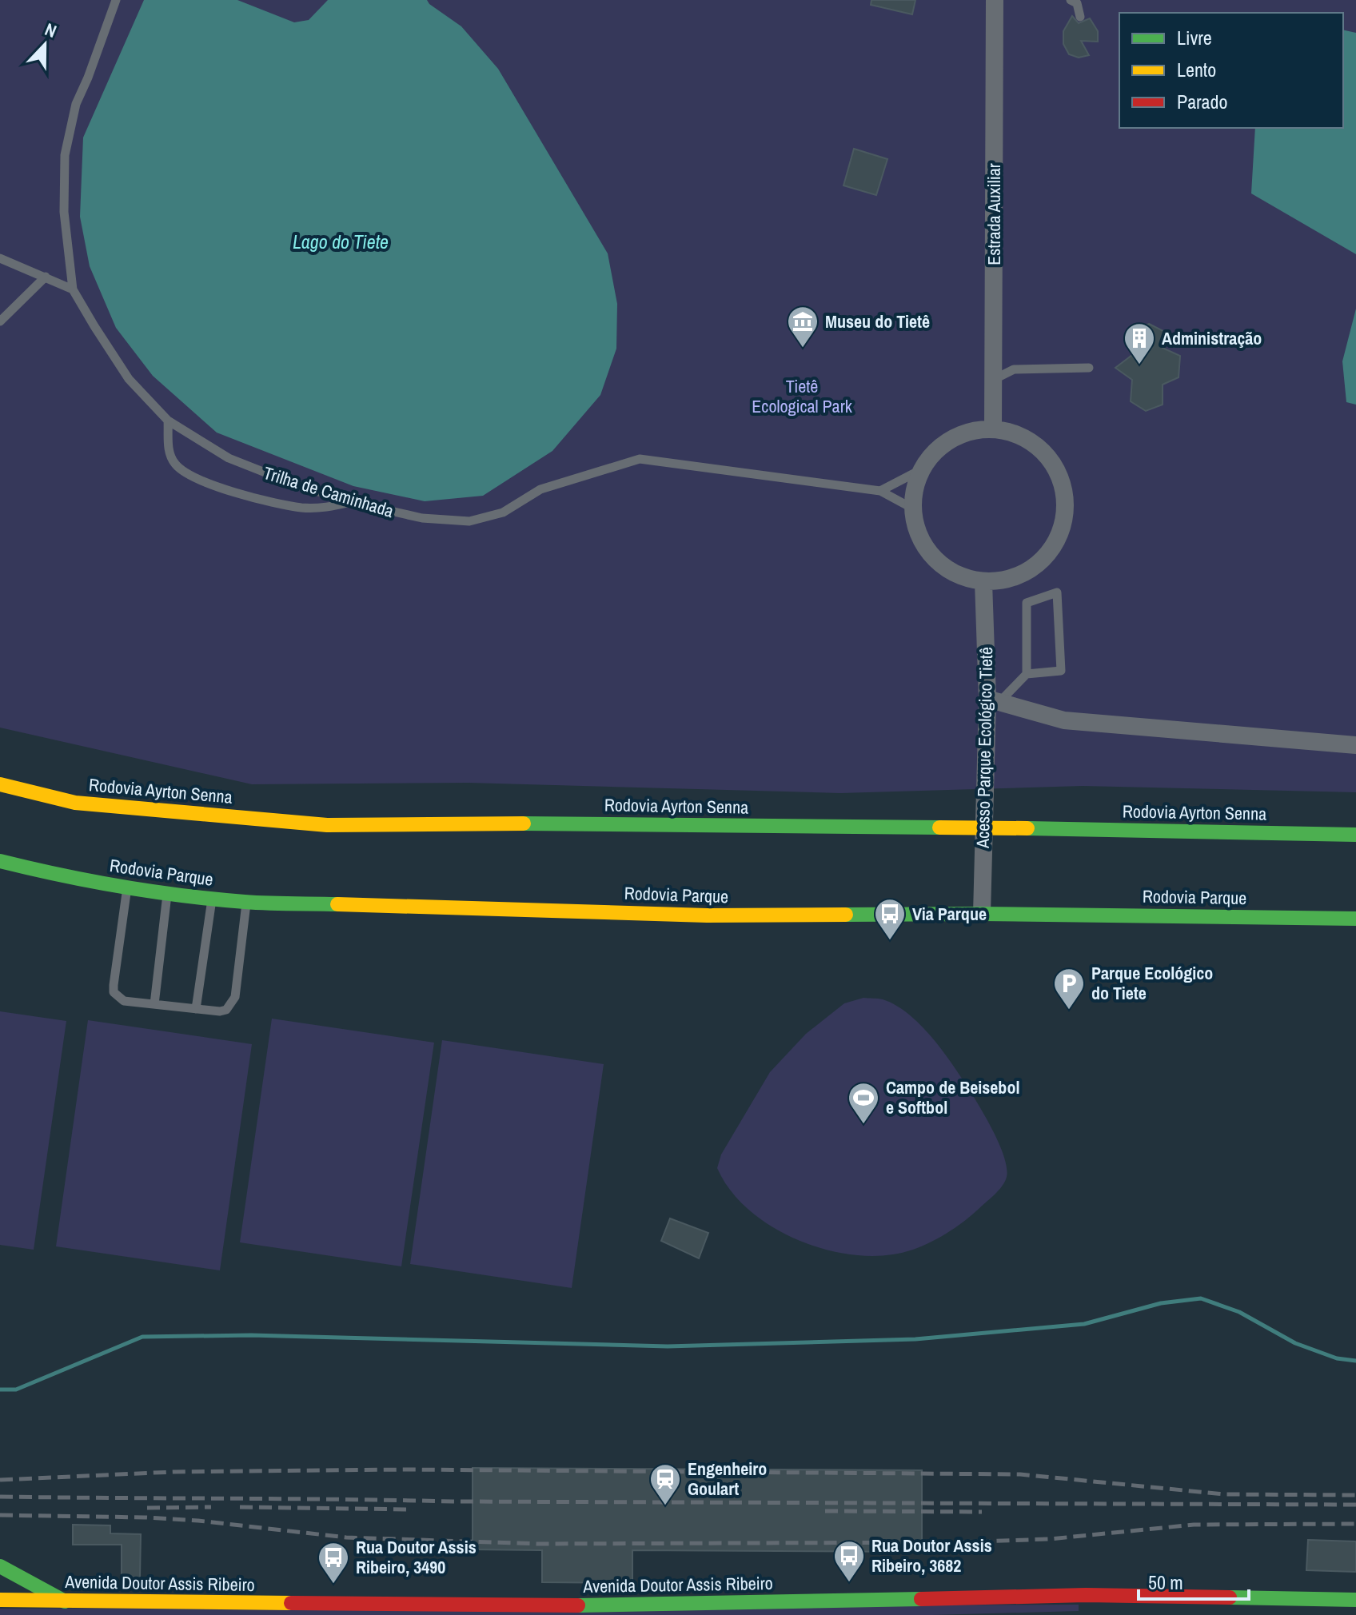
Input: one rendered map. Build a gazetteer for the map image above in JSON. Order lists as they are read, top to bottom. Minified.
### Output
{"streets":{"main road":["Rodovia Ayrton Senna","Rodovia Parque","Avenida Doutor Assis Ribeiro"],"street":["Estrada Auxiliar","Acesso Parque Ecológico Tietê"],"lane":["Trilha de Caminhada"]},"crossings":[["Estrada Auxiliar","Trilha de Caminhada"],["Estrada Auxiliar","Acesso Parque Ecológico Tietê"],["Trilha de Caminhada","Acesso Parque Ecológico Tietê"],["Acesso Parque Ecológico Tietê","Rodovia Parque"]],"water":["Lago do Tiete"],"parks":["Tietê Ecological Park"],"places":{"museum":["Museu do Tietê"],"building":["Administração"],"bus stop":["Via Parque","Rua Doutor Assis Ribeiro, 3682","Rua Doutor Assis Ribeiro, 3490"],"parking":["Parque Ecológico do Tiete"],"sports":["Campo de Beisebol e Softbol"],"station":["Engenheiro Goulart"]},"legend":["Livre","Lento","Parado"],"scale_bar":"50 m","north":"top"}
